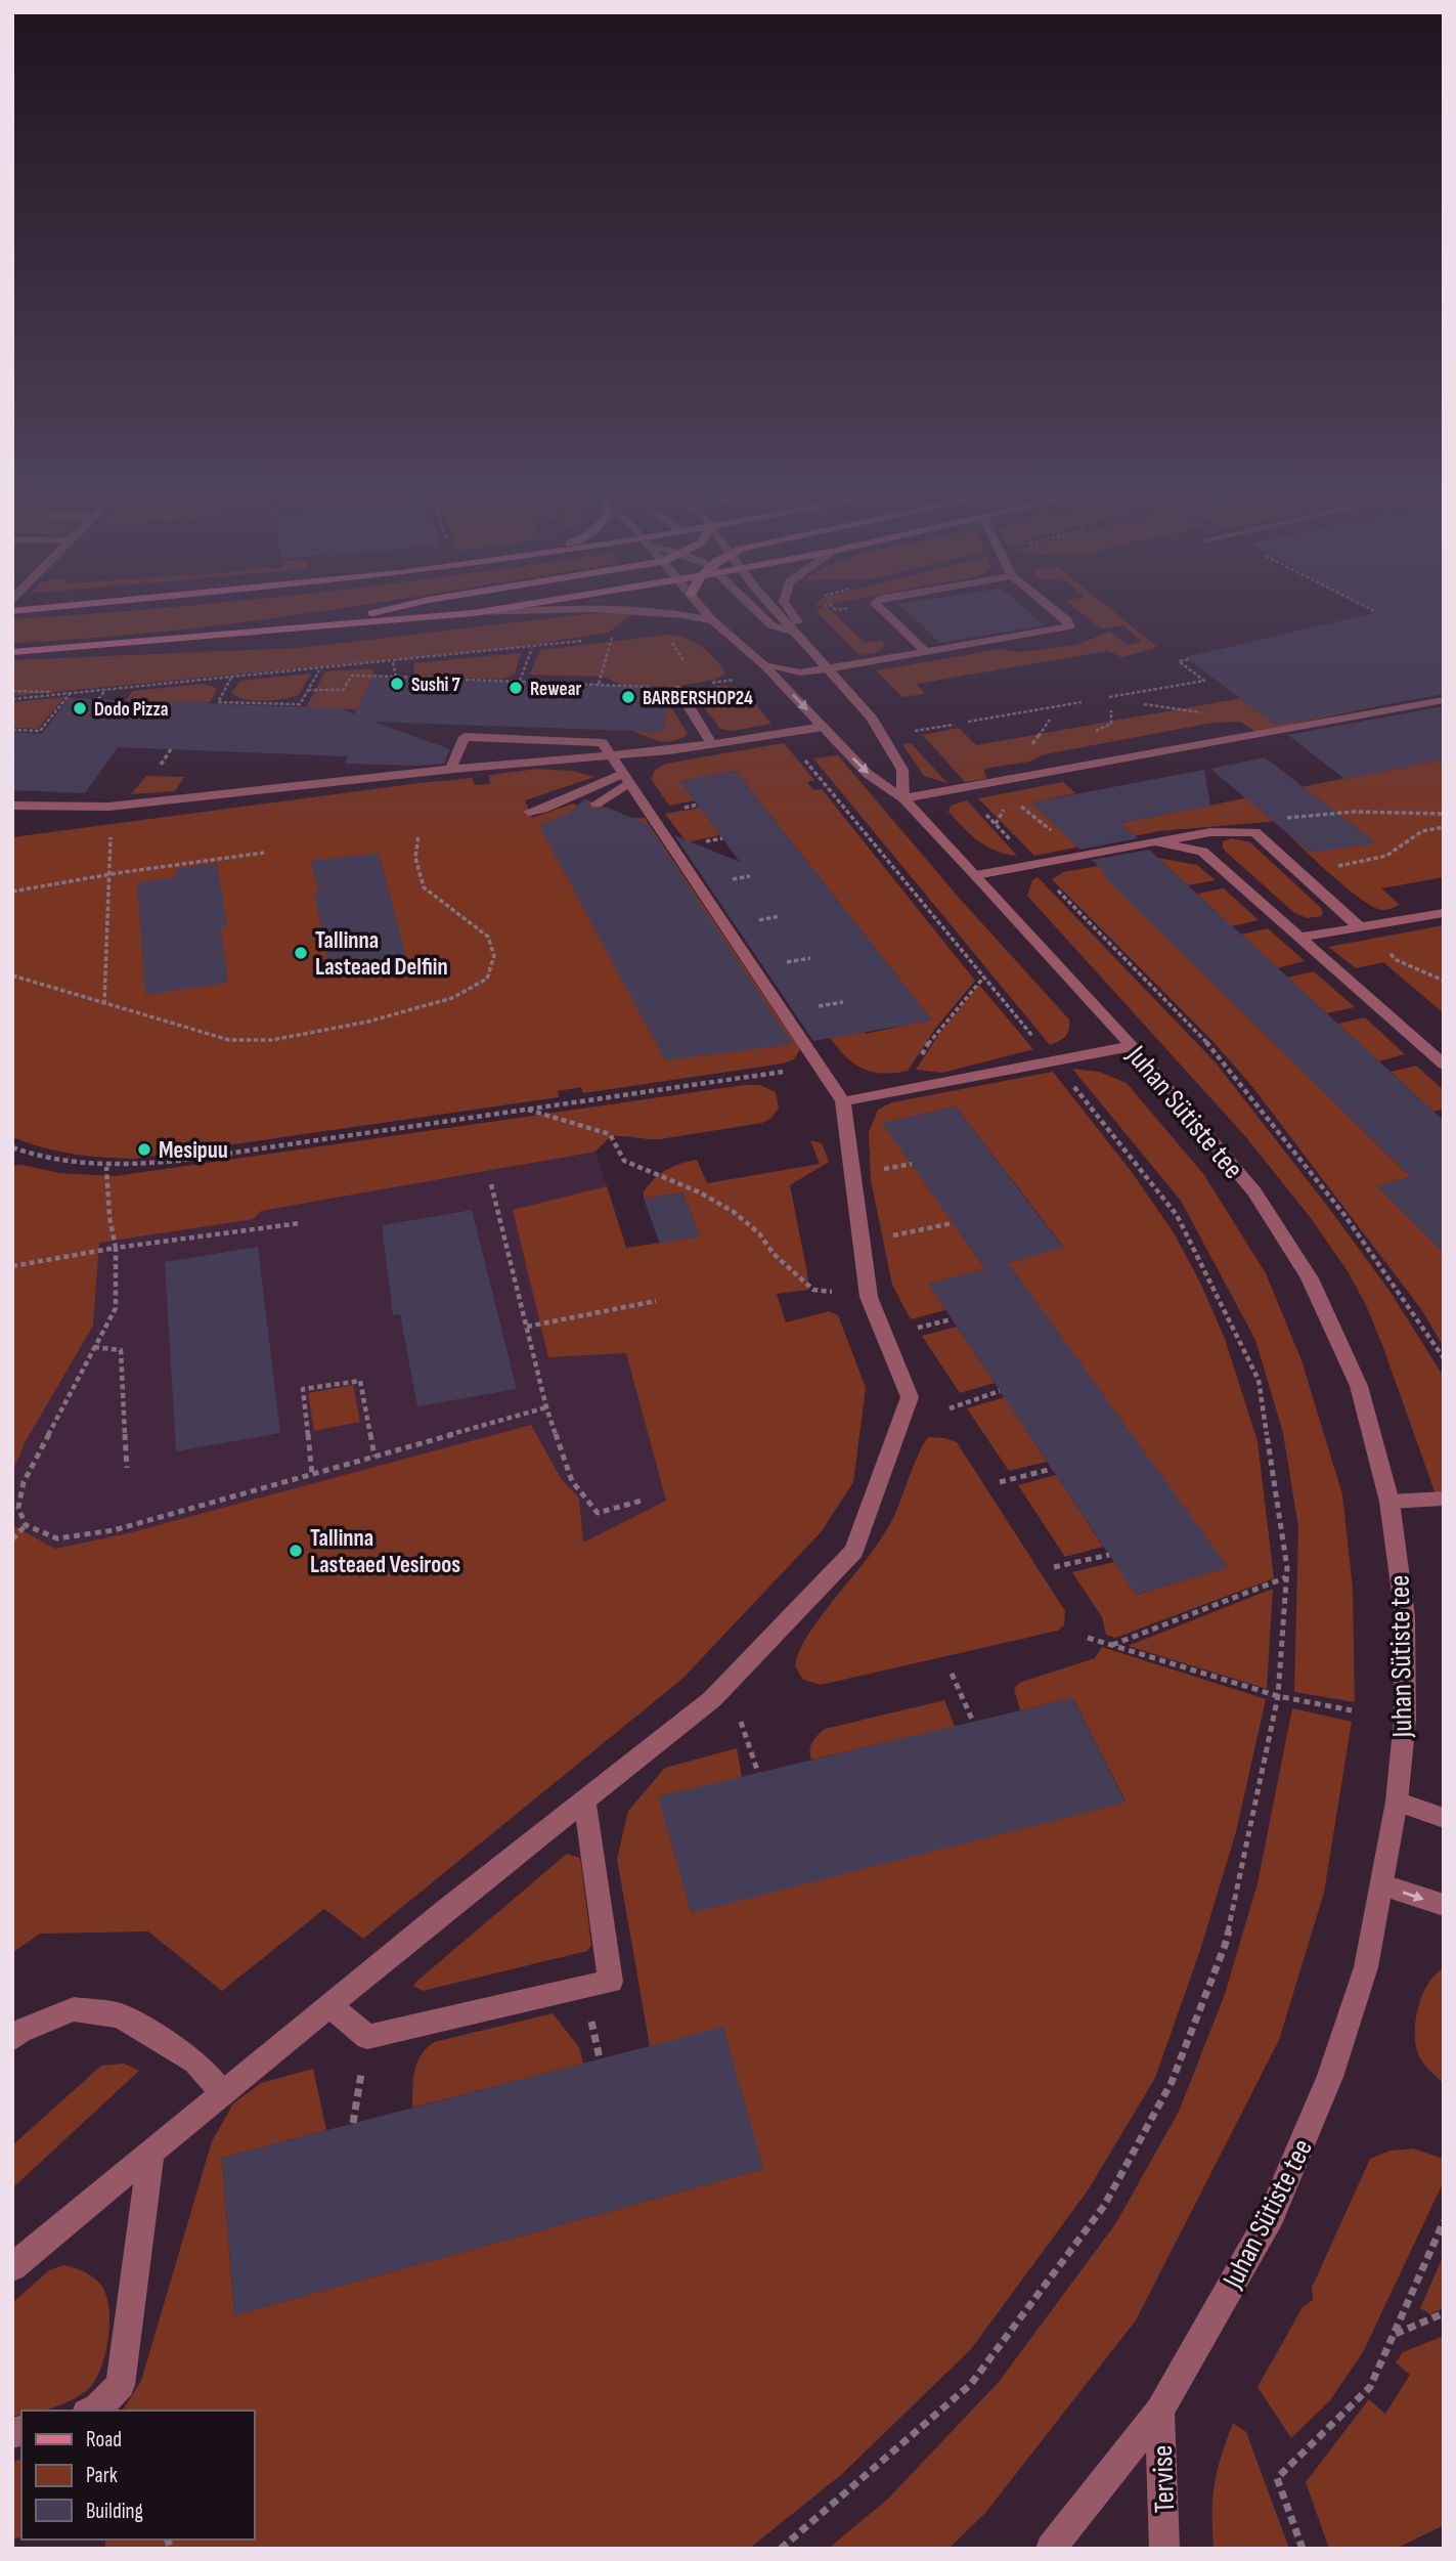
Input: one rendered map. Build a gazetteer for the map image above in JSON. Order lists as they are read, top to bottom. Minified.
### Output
{"streets":{"street":["Juhan Sütiste tee","Tervise"]},"crossings":[["Juhan Sütiste tee","Tervise"]],"places":["Sushi 7","Rewear","BARBERSHOP24","Dodo Pizza","Tallinna Lasteaed Delfiin","Mesipuu","Tallinna Lasteaed Vesiroos"],"legend":["Road","Park","Building"]}
